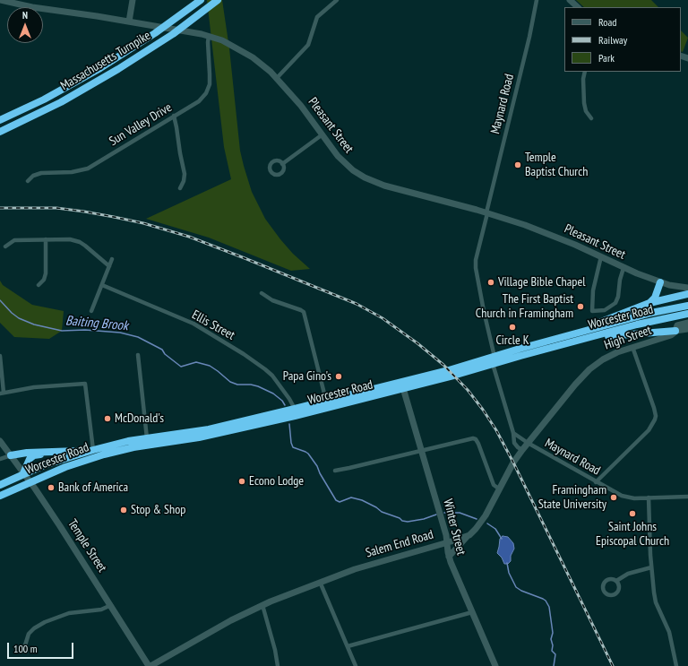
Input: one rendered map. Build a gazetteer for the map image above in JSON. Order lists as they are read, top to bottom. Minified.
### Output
{"streets":{"highway":["Massachusetts Turnpike","Worcester Road"],"main road":["Pleasant Street","High Street","Winter Street","Salem End Road","Temple Street"],"street":["Maynard Road","Sun Valley Drive","Ellis Street"]},"crossings":[["Maynard Road","Pleasant Street"],["Maynard Road","Worcester Road"],["Maynard Road","High Street"],["Sun Valley Drive","Pleasant Street"],["Worcester Road","Ellis Street"],["Worcester Road","Winter Street"],["Worcester Road","Temple Street"],["Winter Street","Salem End Road"],["Salem End Road","Temple Street"]],"water":["Baiting Brook"],"places":["Temple Baptist Church","Village Bible Chapel","The First Baptist Church in Framingham","Circle K","Papa Gino's","McDonald's","Econo Lodge","Bank of America","Framingham State University","Stop & Shop","Saint Johns Episcopal Church"],"legend":["Road","Railway","Park"],"scale_bar":"100 m","north":"top"}
